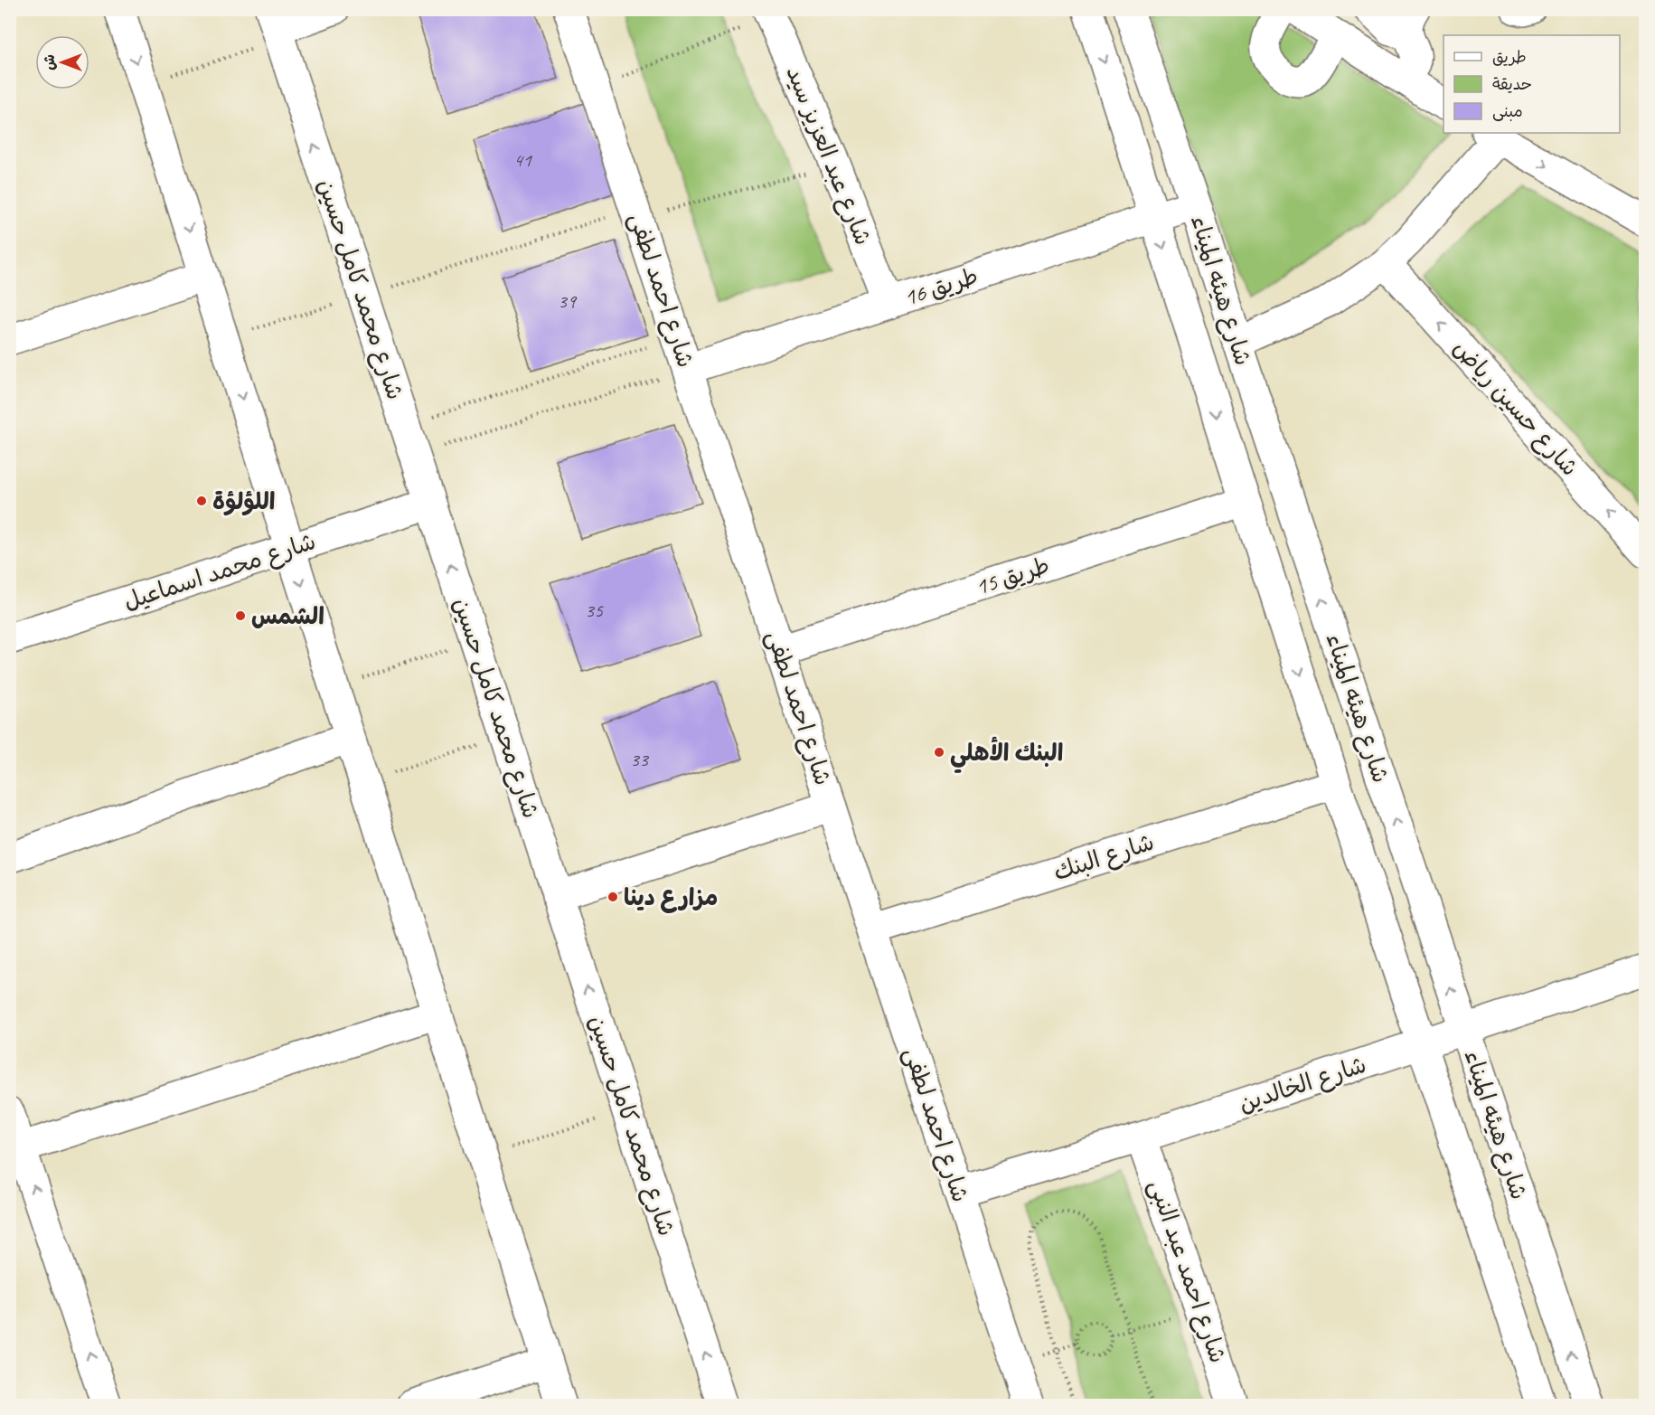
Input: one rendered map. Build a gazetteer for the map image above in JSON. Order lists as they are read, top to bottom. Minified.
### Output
{"streets":{"street":["شارع عبد العزيز سيد","طريق 16","شارع محمد كامل حسين","شارع احمد لطفى","شارع هيئه الميناء","شارع حسين رياض","شارع محمد اسماعيل","طريق 15","شارع البنك","شارع الخالدين","شارع احمد عبد النبى"]},"crossings":[["شارع عبد العزيز سيد","طريق 16"],["طريق 16","شارع احمد لطفى"],["طريق 16","شارع هيئه الميناء"],["شارع محمد كامل حسين","شارع محمد اسماعيل"],["شارع احمد لطفى","طريق 15"],["شارع احمد لطفى","شارع البنك"],["شارع احمد لطفى","شارع الخالدين"],["شارع هيئه الميناء","طريق 15"],["شارع هيئه الميناء","شارع البنك"],["شارع هيئه الميناء","شارع الخالدين"],["شارع الخالدين","شارع احمد عبد النبى"]],"places":["اللؤلؤة","الشمس","البنك الأهلي","مزارع دينا"],"house_numbers":["41","39","35","33"],"legend":["طريق","حديقة","مبنى"],"north":"left"}
